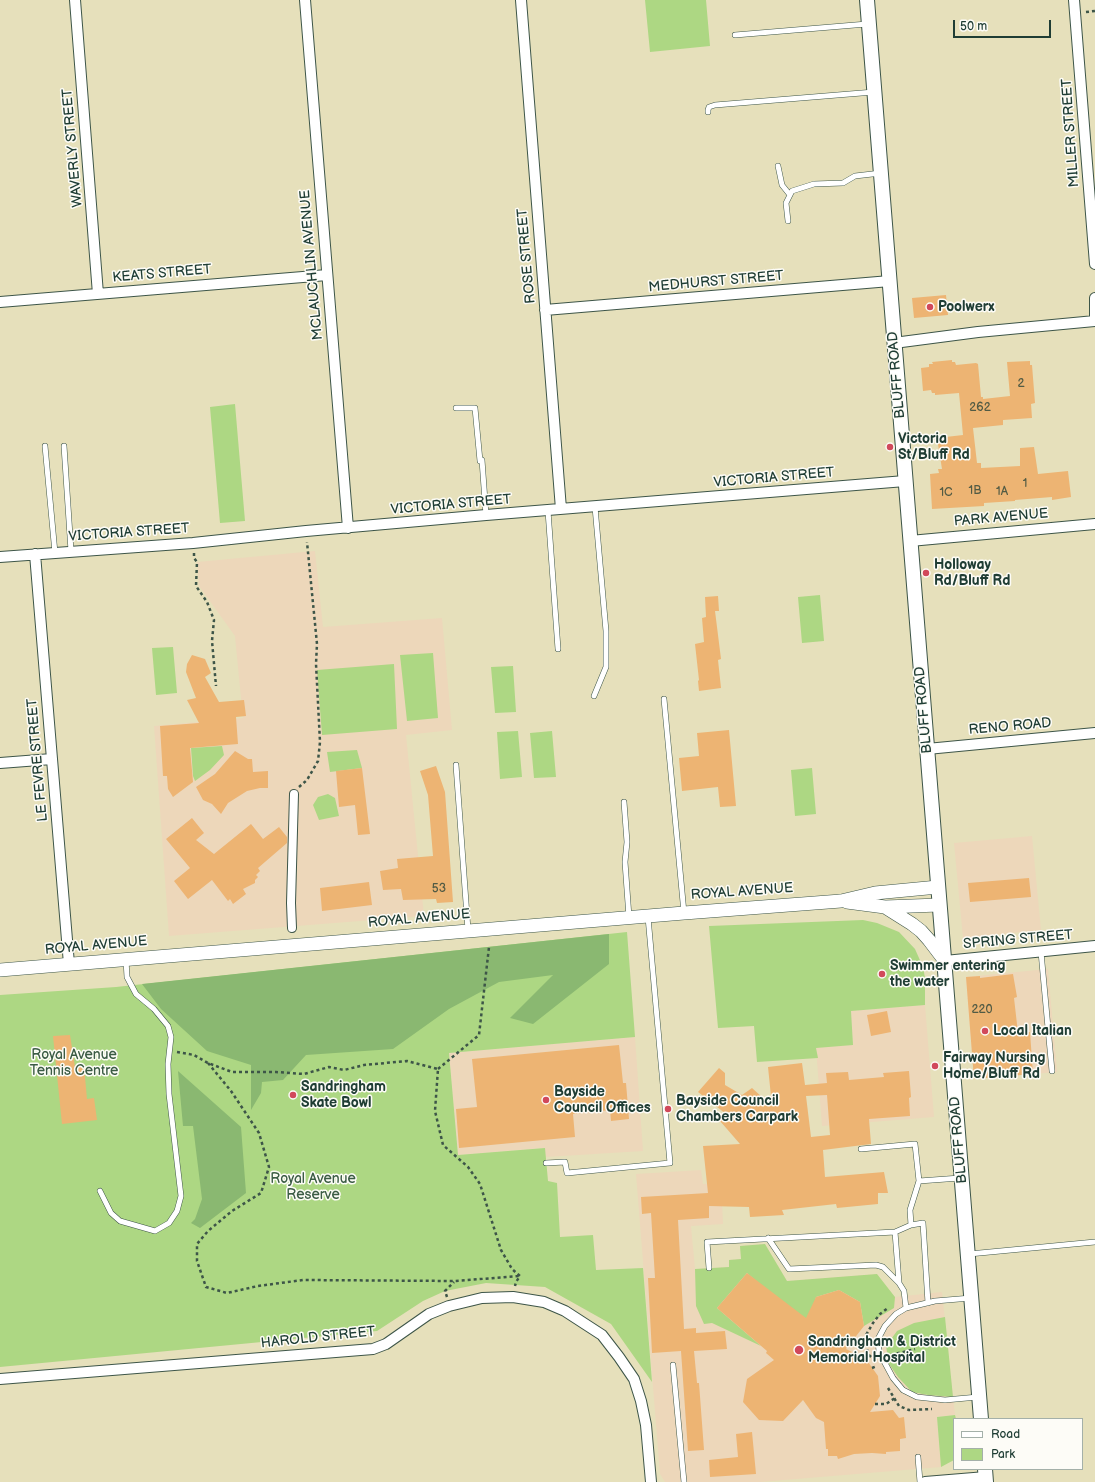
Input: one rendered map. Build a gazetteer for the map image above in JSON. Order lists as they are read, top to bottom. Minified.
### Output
{"streets":{"main road":["BLUFF ROAD"],"street":["MILLER STREET","WAVERLY STREET","ROSE STREET","MCLAUCHLIN AVENUE","KEATS STREET","MEDHURST STREET","VICTORIA STREET","PARK AVENUE","RENO ROAD","LE FEVRE STREET","ROYAL AVENUE","SPRING STREET","HAROLD STREET"]},"crossings":[["WAVERLY STREET","KEATS STREET"],["ROSE STREET","MEDHURST STREET"],["ROSE STREET","VICTORIA STREET"],["MCLAUCHLIN AVENUE","KEATS STREET"],["MCLAUCHLIN AVENUE","VICTORIA STREET"],["MEDHURST STREET","BLUFF ROAD"],["BLUFF ROAD","VICTORIA STREET"],["BLUFF ROAD","PARK AVENUE"],["BLUFF ROAD","RENO ROAD"],["BLUFF ROAD","ROYAL AVENUE"],["BLUFF ROAD","SPRING STREET"],["VICTORIA STREET","LE FEVRE STREET"],["LE FEVRE STREET","ROYAL AVENUE"]],"parks":["Royal Avenue Tennis Centre","Royal Avenue Reserve"],"places":["Poolwerx","Victoria St/Bluff Rd","Holloway Rd/Bluff Rd","Swimmer entering the water","Local Italian","Fairway Nursing Home/Bluff Rd","Sandringham Skate Bowl","Bayside Council Offices","Bayside Council Chambers Carpark","Sandringham & District Memorial Hospital"],"house_numbers":["2","262","1","1B","1A","1C","53","220"],"legend":["Road","Park"],"scale_bar":"50 m"}
